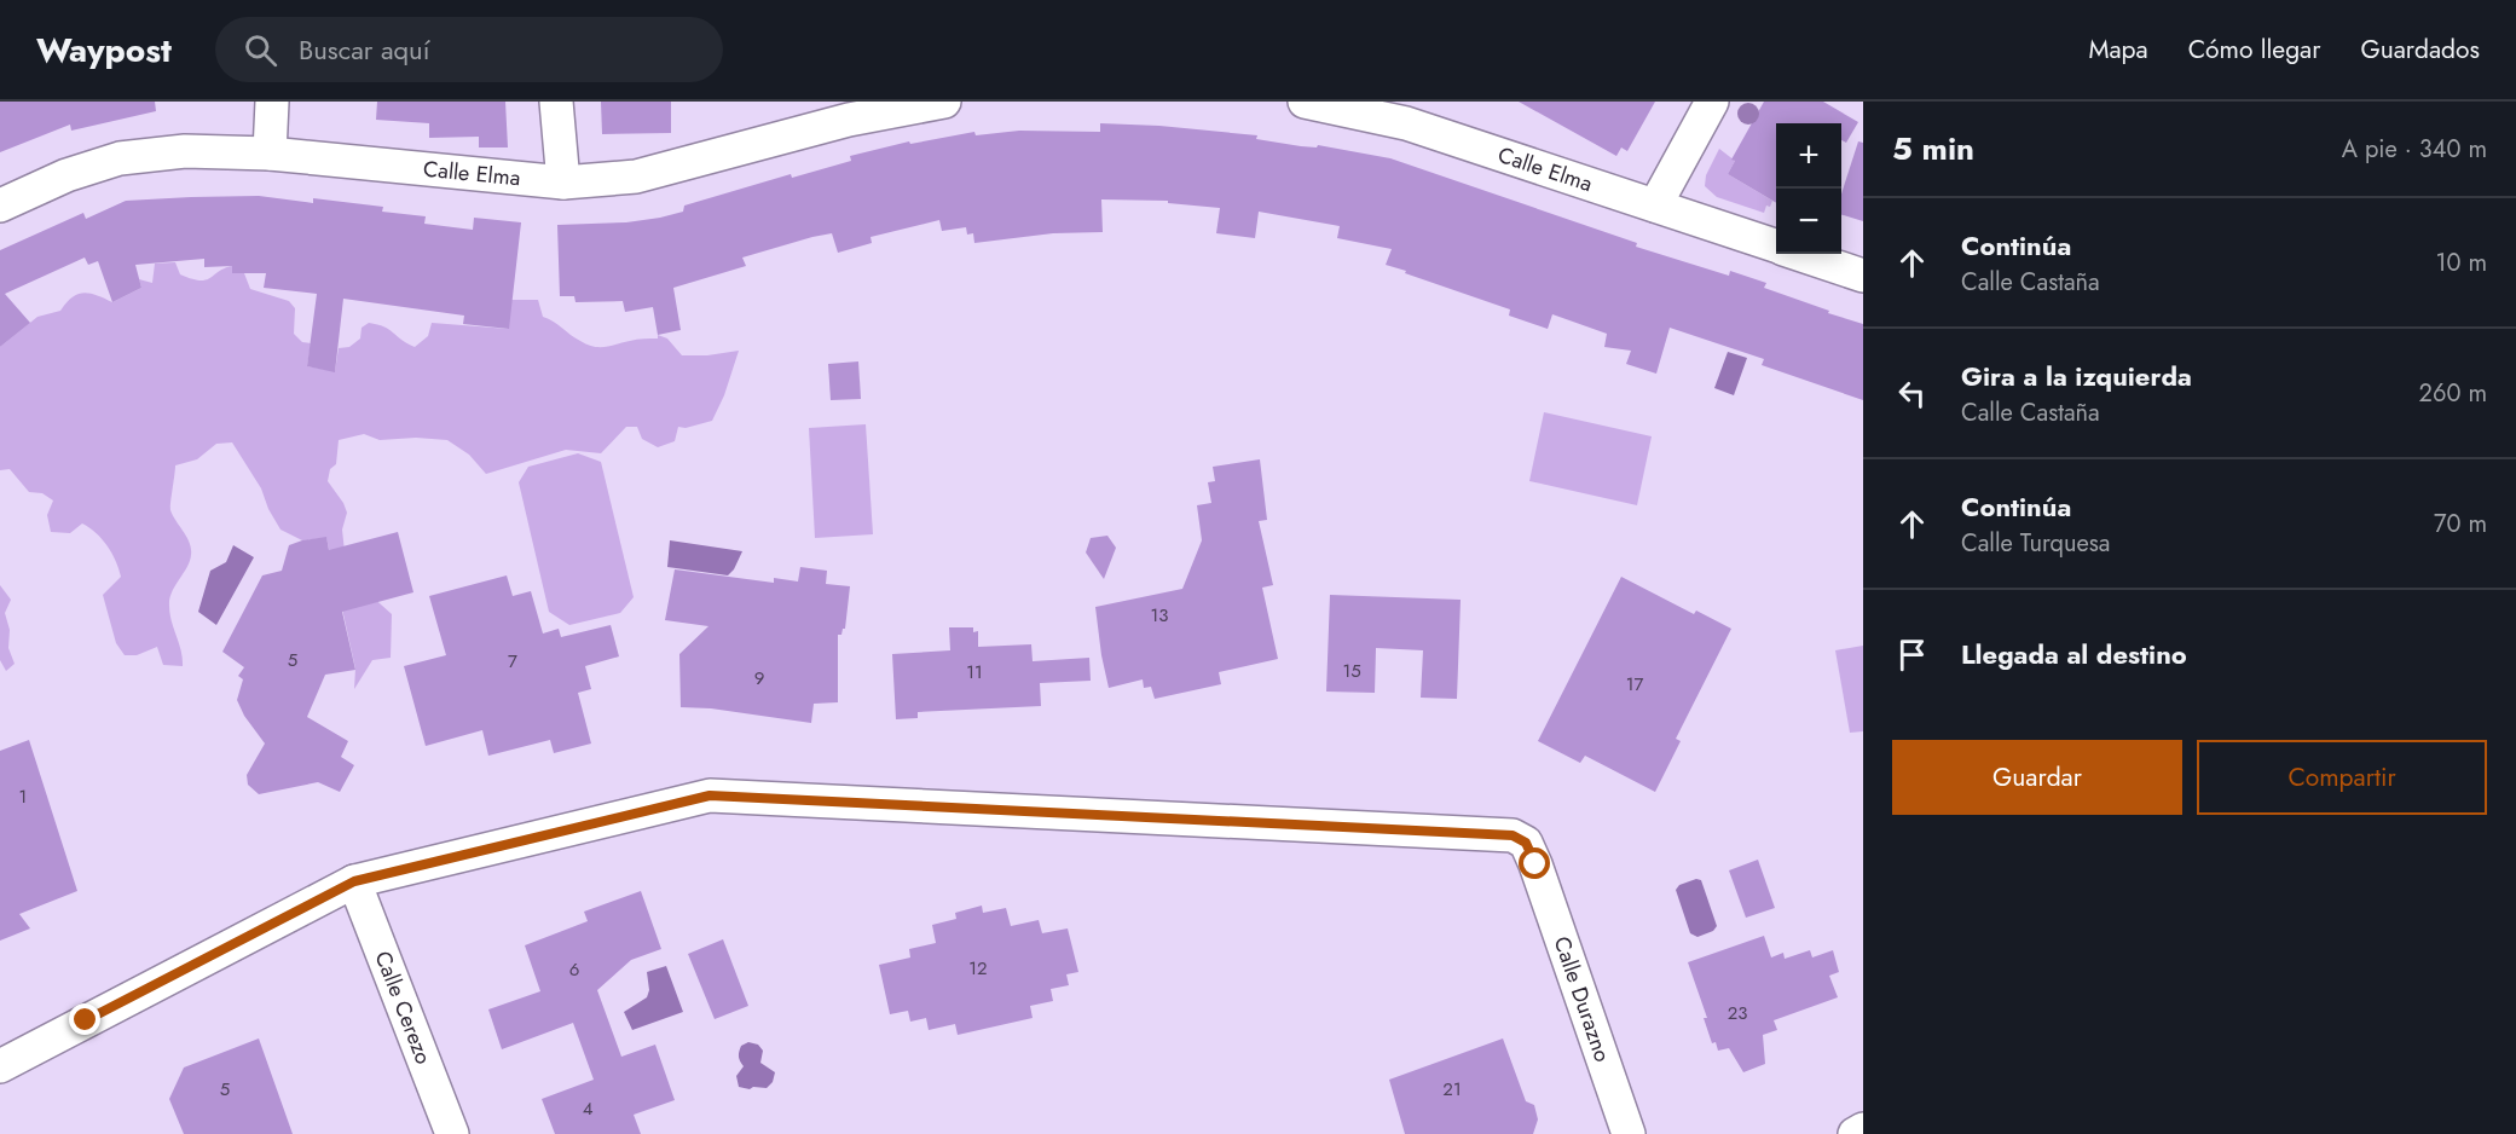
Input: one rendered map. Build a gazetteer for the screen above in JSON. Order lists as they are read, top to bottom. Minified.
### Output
{"streets":{"street":["Calle Elma","Calle Durazno","Calle Cerezo"]},"crossings":[["Calle Durazno","Calle Cerezo"]],"house_numbers":["13","5","7","15","11","9","17","1","12","6","23","5","21","4"],"page":{"header":"Waypost","search":"Buscar aquí","nav":["Mapa","Cómo llegar","Guardados"],"heading":["5 min","A pie · 340 m"],"map_buttons":["+","−"],"list":[["Continúa","Calle Castaña","10 m"],["Gira a la izquierda","Calle Castaña","260 m"],["Continúa","Calle Turquesa","70 m"],"Llegada al destino"],"buttons":["Guardar","Compartir"]}}
